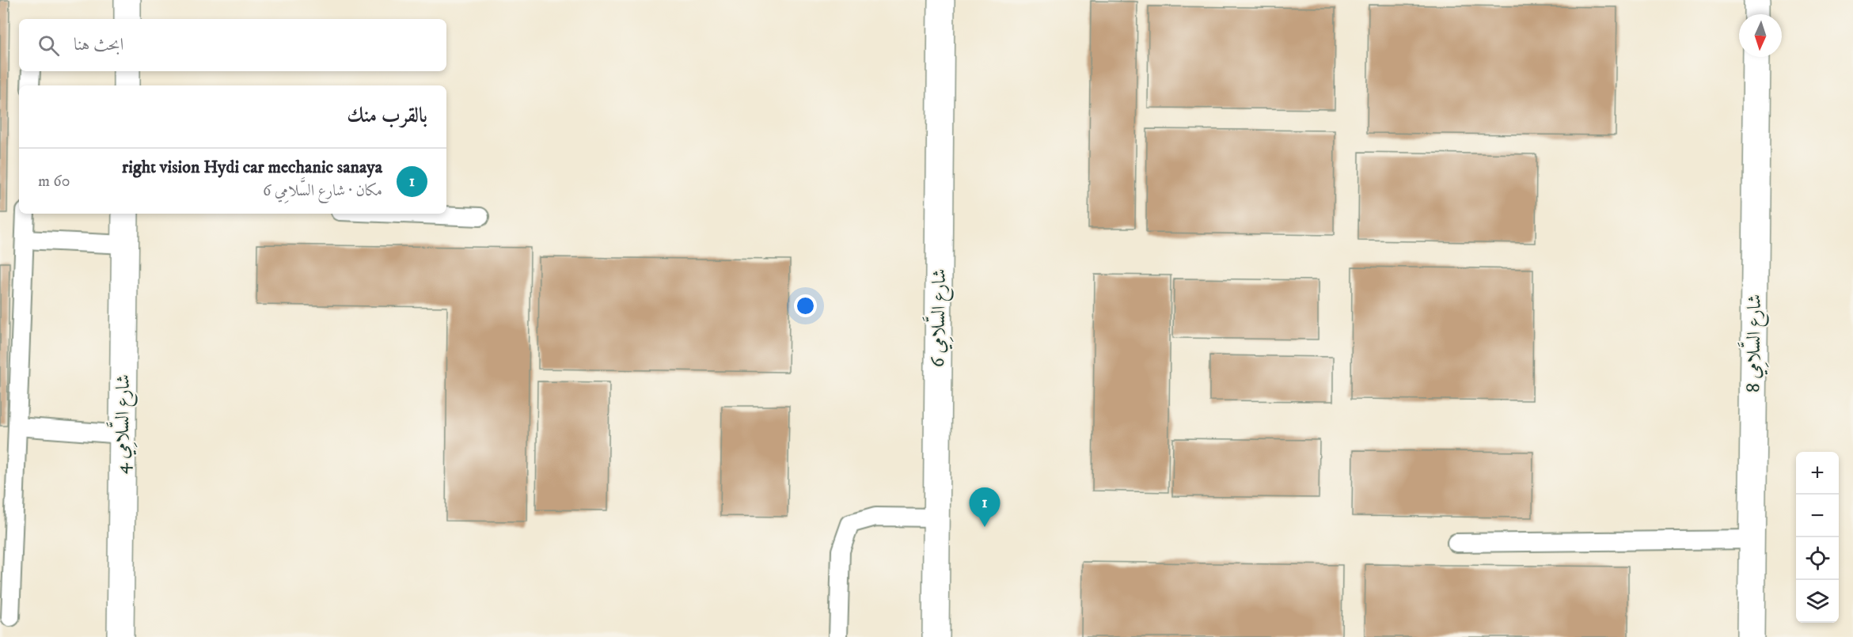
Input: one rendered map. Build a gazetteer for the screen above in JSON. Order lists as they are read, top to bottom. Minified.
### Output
{"streets":{"street":["شارع السَّلامِي 6","شارع السَّلامِي 8","شارع السَّلامِي 4"]},"north":"bottom","page":{"search":"ابحث هنا","heading":"بالقرب منك","list":[{"mark":"1","name":"right vision Hydi car mechanic sanaya","note":"مكان · شارع السَّلامِي 6","value":"60 m"}],"map_buttons":["+","−"],"pins":"1"}}
